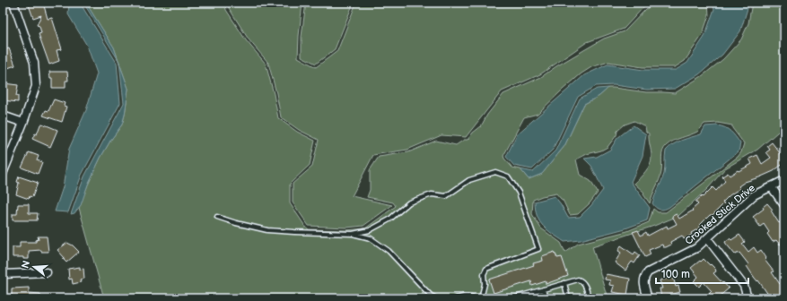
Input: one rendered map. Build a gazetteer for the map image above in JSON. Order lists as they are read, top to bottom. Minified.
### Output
{"streets":{"street":["Crooked Stick Drive"]},"scale_bar":"100 m","north":"left"}
